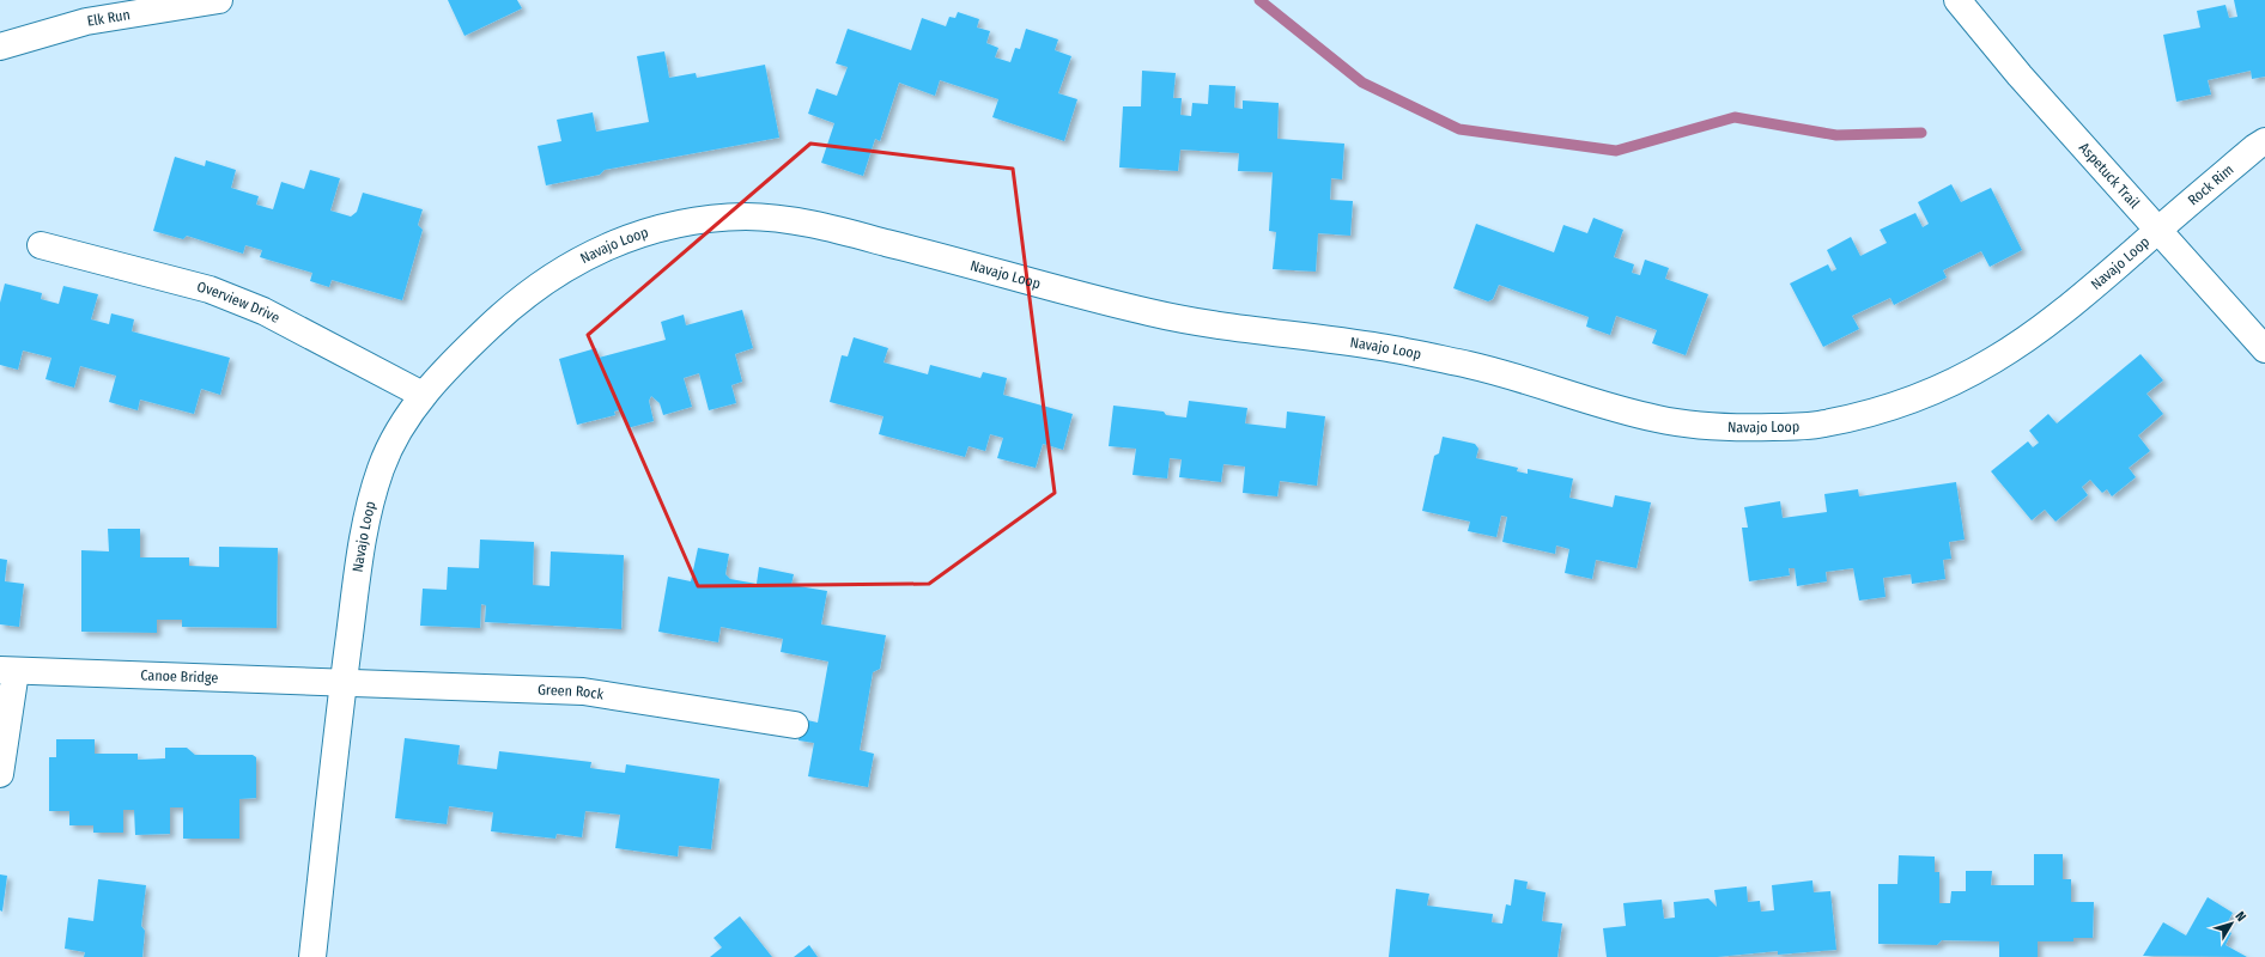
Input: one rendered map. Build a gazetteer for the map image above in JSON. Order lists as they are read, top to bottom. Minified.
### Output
{"streets":{"street":["Elk Run","Aspetuck Trail","Rock Rim","Navajo Loop","Overview Drive","Canoe Bridge","Green Rock"]},"crossings":[["Aspetuck Trail","Rock Rim"],["Aspetuck Trail","Navajo Loop"],["Rock Rim","Navajo Loop"],["Navajo Loop","Overview Drive"],["Navajo Loop","Canoe Bridge"],["Navajo Loop","Green Rock"],["Canoe Bridge","Green Rock"]],"north":"top right"}
